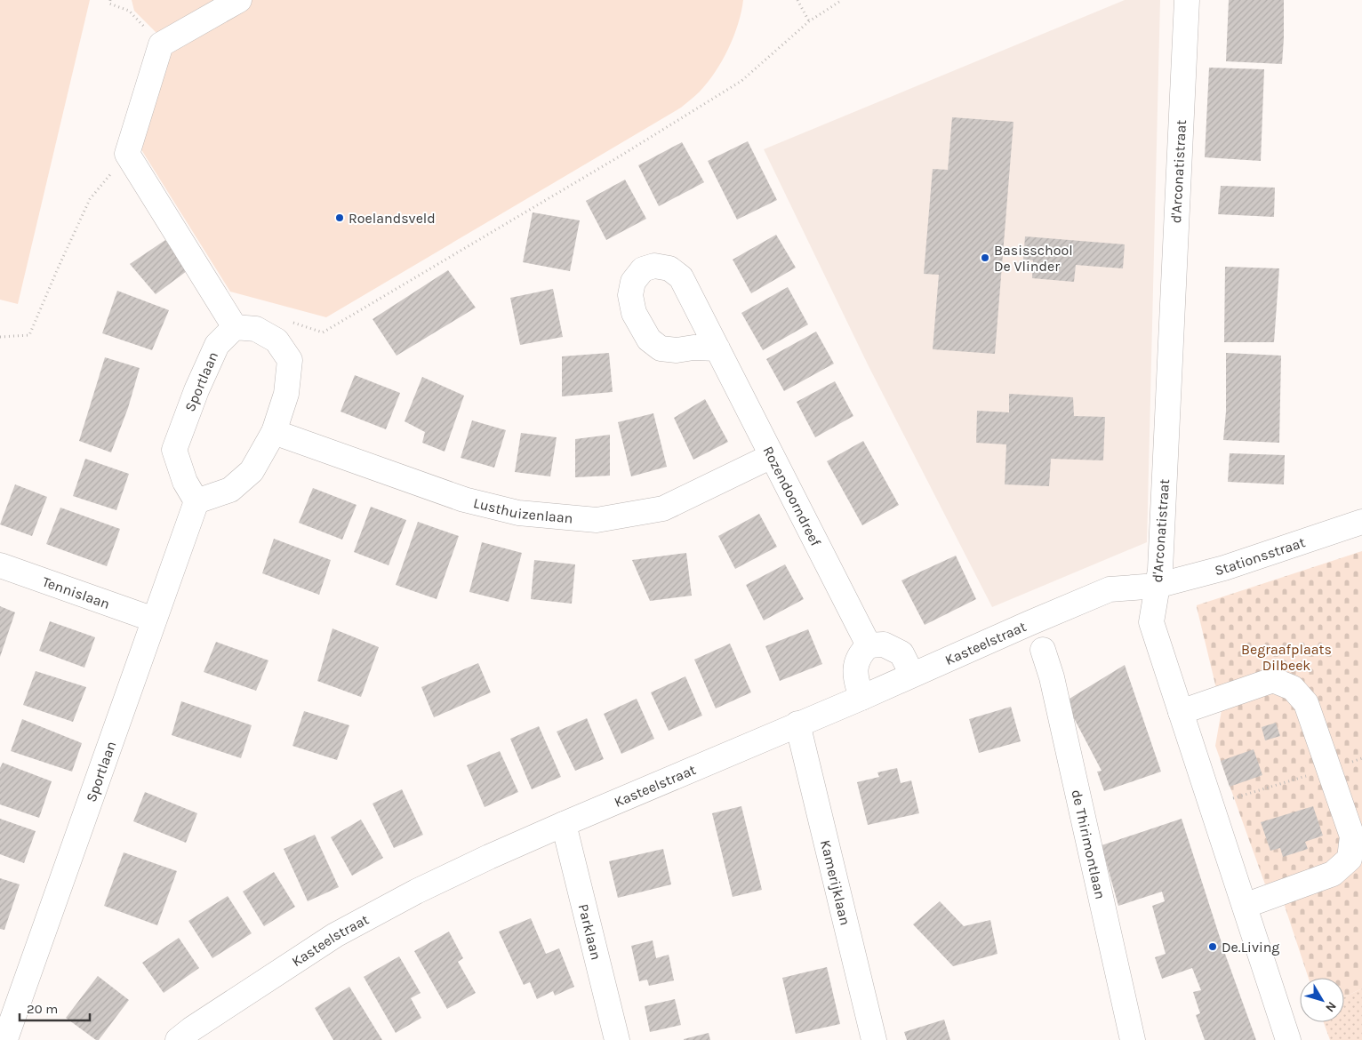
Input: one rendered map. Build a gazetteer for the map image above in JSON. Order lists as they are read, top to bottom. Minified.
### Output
{"streets":{"street":["d'Arconatistraat","Sportlaan","Rozendoorndreef","Lusthuizenlaan","Stationsstraat","Tennislaan","Kasteelstraat","de Thirimontlaan","Kamerijklaan","Parklaan"]},"crossings":[["d'Arconatistraat","Stationsstraat"],["d'Arconatistraat","Kasteelstraat"],["Sportlaan","Tennislaan"],["Rozendoorndreef","Lusthuizenlaan"],["Stationsstraat","Kasteelstraat"],["Kasteelstraat","Kamerijklaan"],["Kasteelstraat","Parklaan"]],"parks":["Begraafplaats Dilbeek"],"places":["Roelandsveld","Basisschool De Vlinder","De.Living"],"scale_bar":"20 m","north":"bottom right"}
